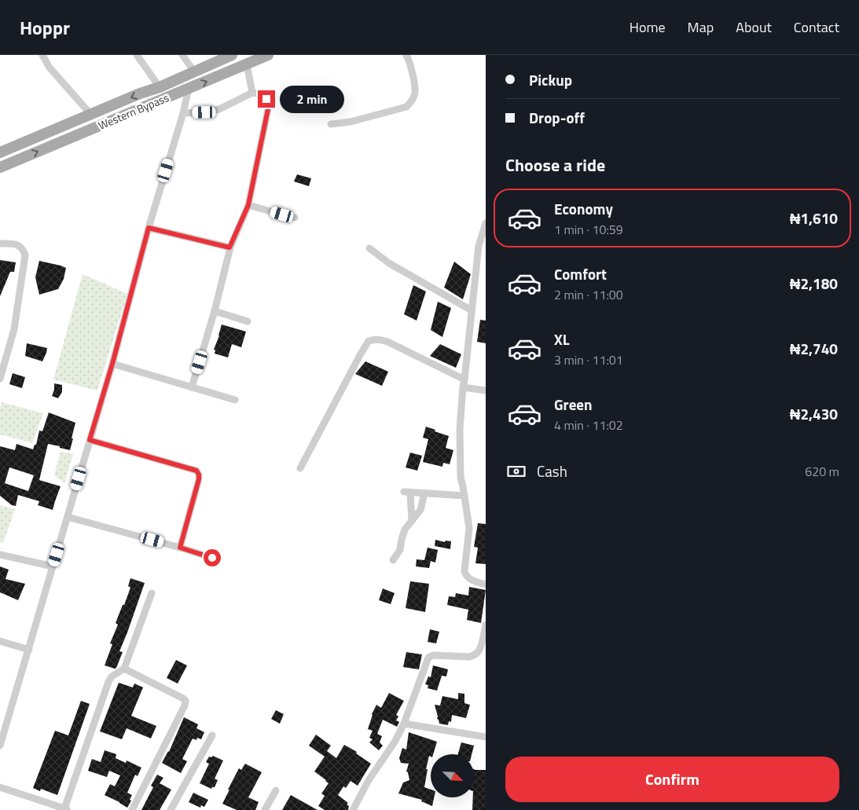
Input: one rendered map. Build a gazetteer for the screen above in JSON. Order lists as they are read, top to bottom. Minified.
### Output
{"streets":{"main road":["Western Bypass"]},"north":"bottom right","page":{"header":"Hoppr","nav":["Home","Map","About","Contact"],"banner":["Pickup","Drop-off"],"bubble":"2 min","heading":"Choose a ride","list":[{"name":"Economy","note":"1 min · 10:59","value":"₦1,610"},{"name":"Comfort","note":"2 min · 11:00","value":"₦2,180"},{"name":"XL","note":"3 min · 11:01","value":"₦2,740"},{"name":"Green","note":"4 min · 11:02","value":"₦2,430"}],"pay":["Cash","620 m"],"buttons":"Confirm"}}
